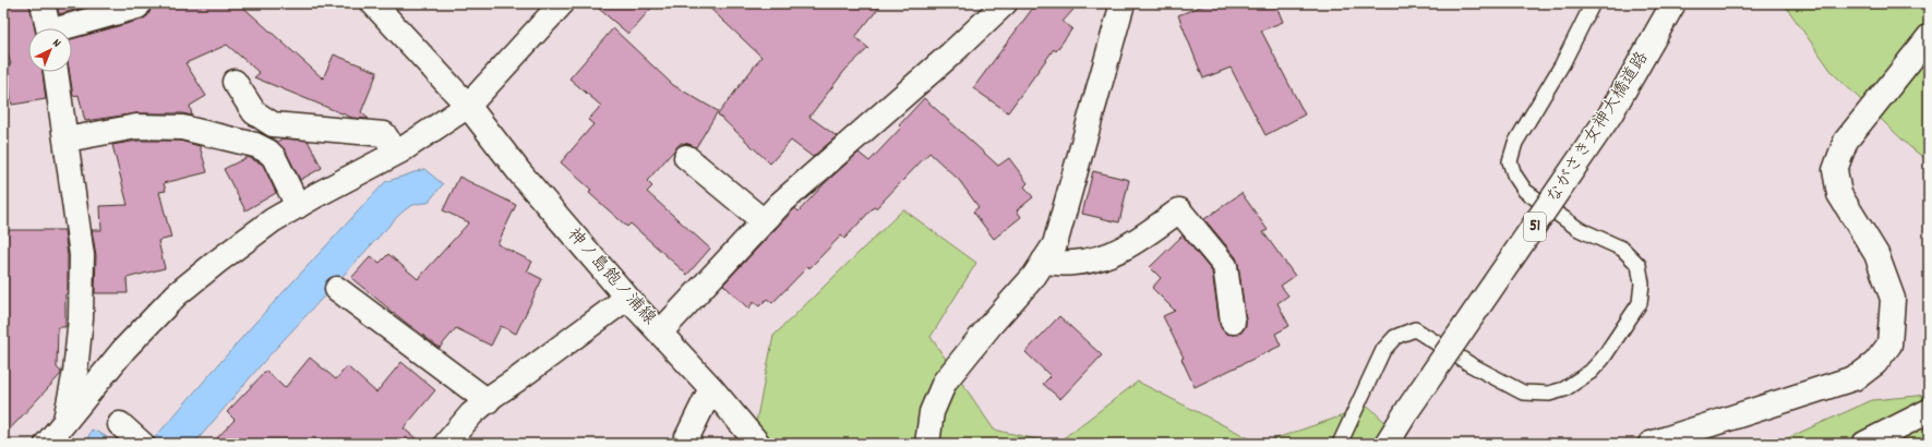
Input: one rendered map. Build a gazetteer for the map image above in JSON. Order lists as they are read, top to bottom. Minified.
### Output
{"streets":{"street":["ながさき女神大橋道路","51","神ノ島飽ノ浦線"]},"north":"top right"}
